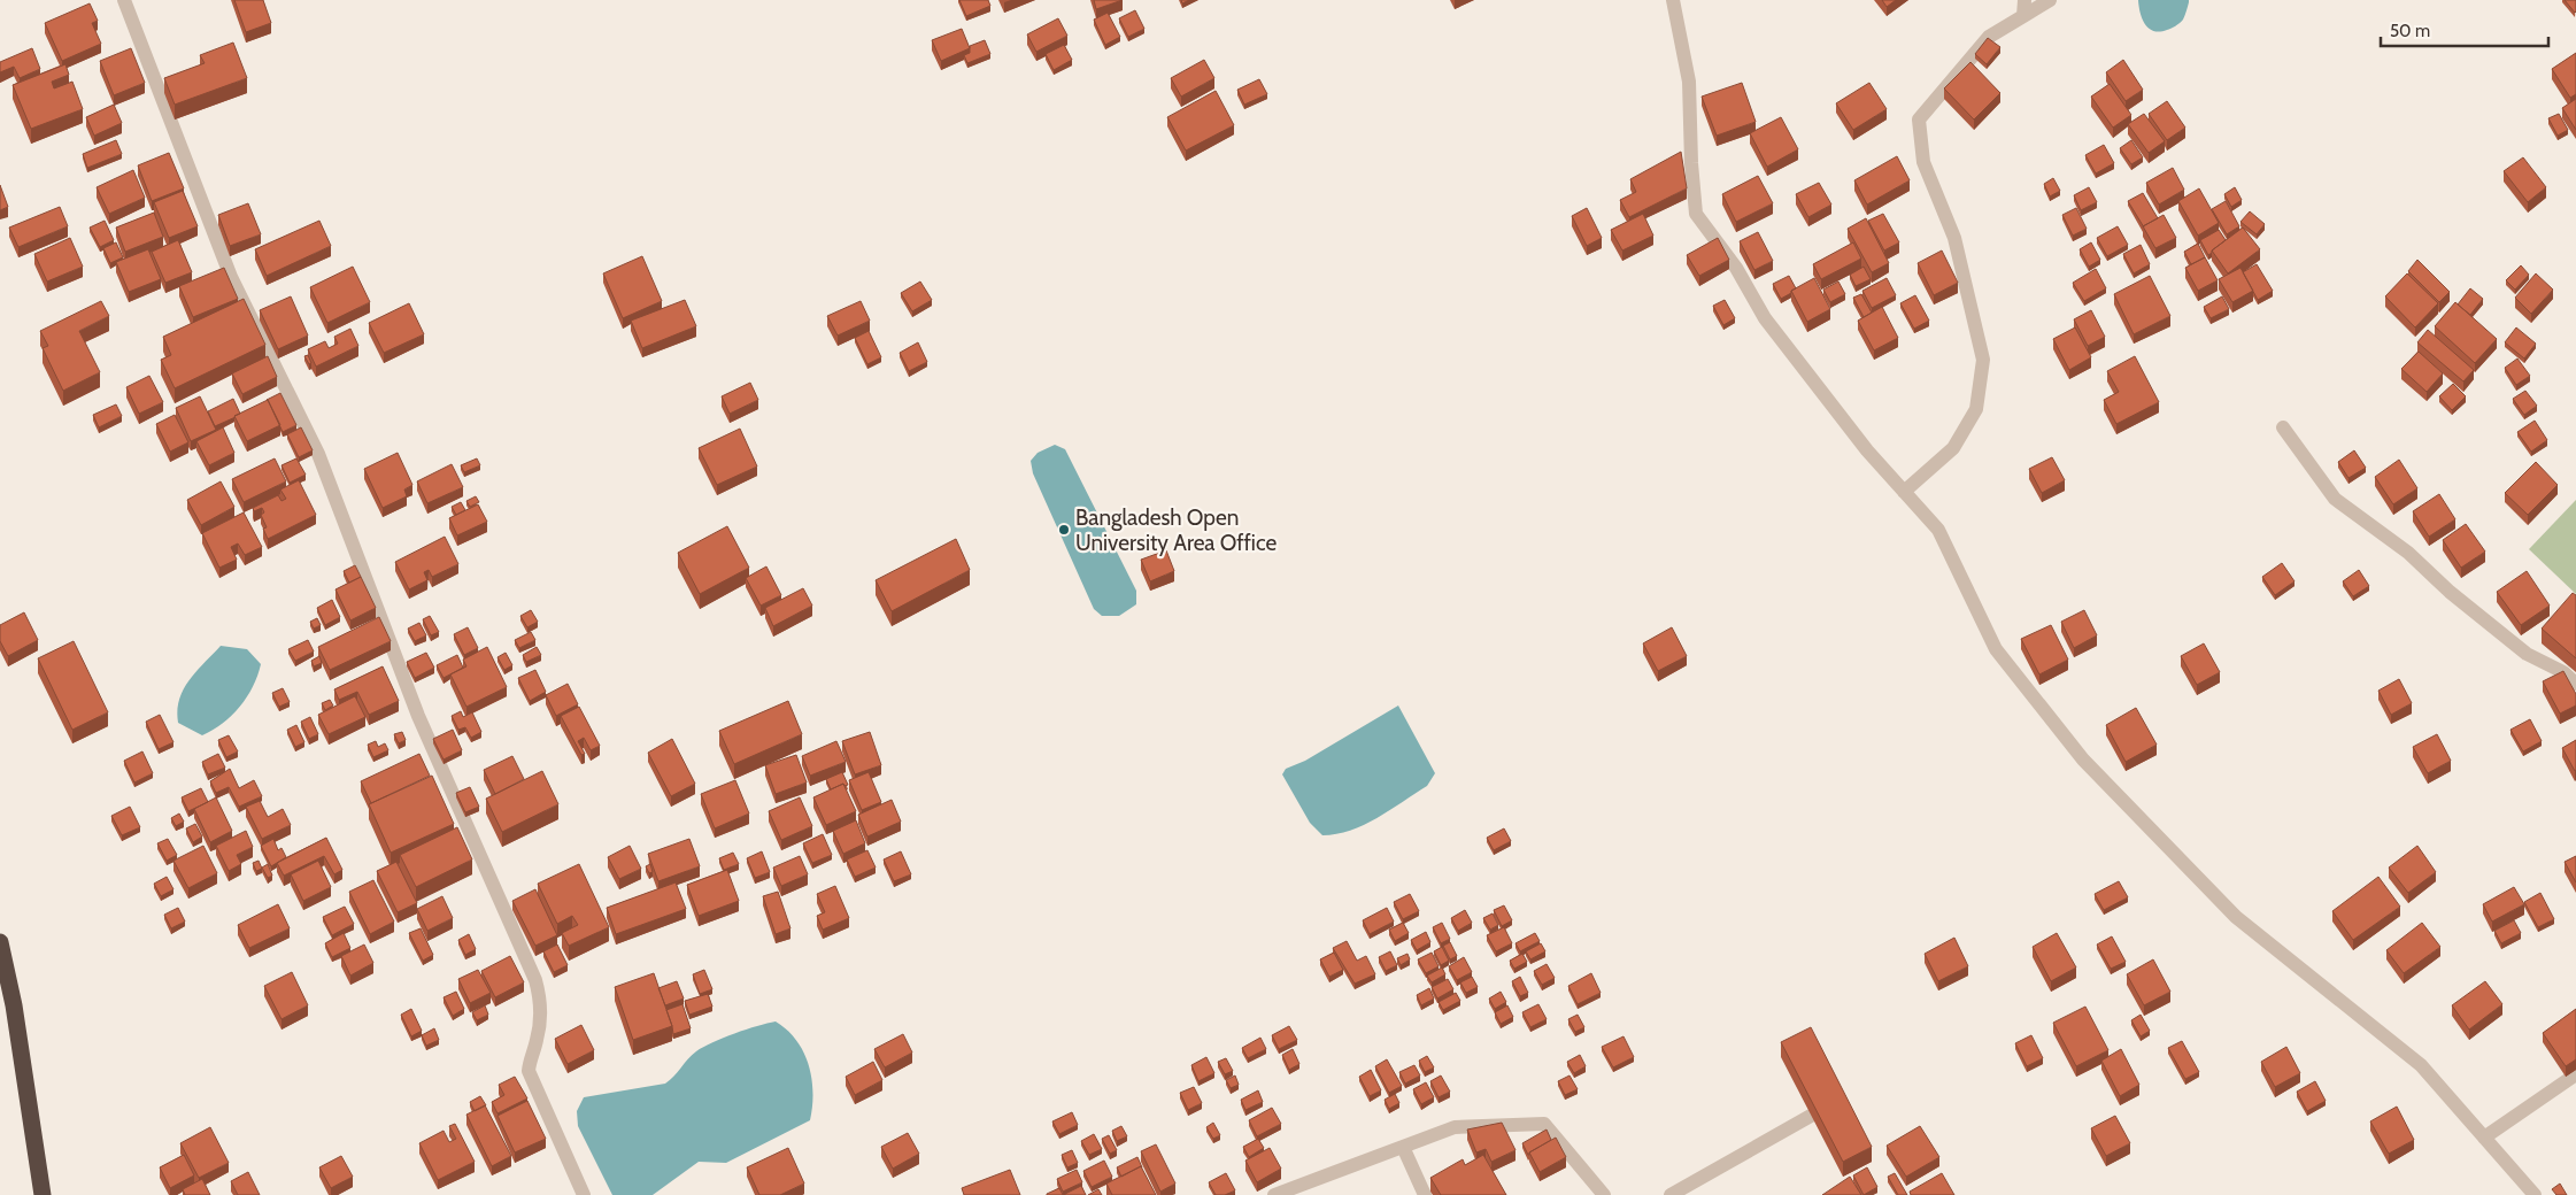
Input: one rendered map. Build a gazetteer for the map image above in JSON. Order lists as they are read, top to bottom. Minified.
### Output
{"places":["Bangladesh Open University Area Office"],"scale_bar":"50 m"}
